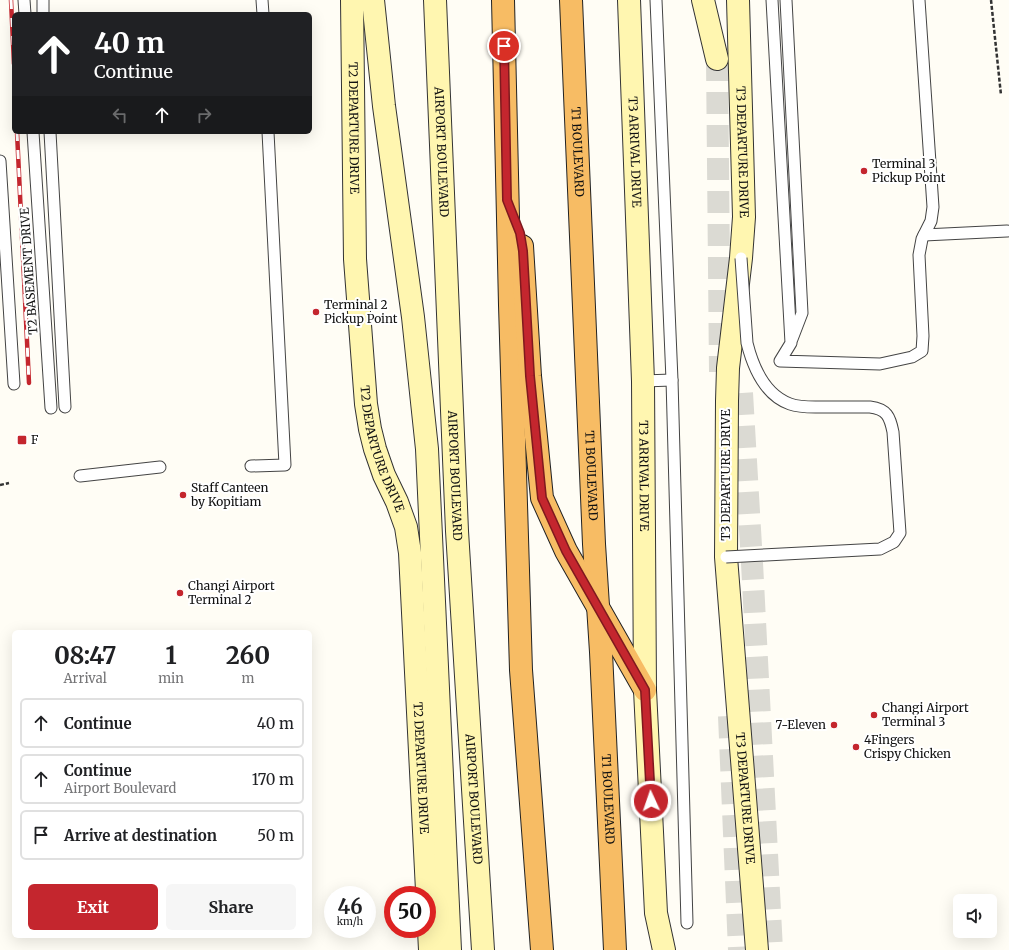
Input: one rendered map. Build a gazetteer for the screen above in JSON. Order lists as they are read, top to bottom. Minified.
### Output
{"streets":{"highway":["T1 BOULEVARD"],"main road":["T2 DEPARTURE DRIVE","AIRPORT BOULEVARD","T3 ARRIVAL DRIVE","T3 DEPARTURE DRIVE"],"lane":["T2 BASEMENT DRIVE"]},"places":{"other":["Terminal 3 Pickup Point","Terminal 2 Pickup Point","Staff Canteen by Kopitiam","Changi Airport Terminal 2","Changi Airport Terminal 3","7-Eleven","4Fingers Crispy Chicken"],"transit":["F"]},"page":{"turn":["40 m","Continue"],"eta":["08:47","Arrival","1","min","260","m"],"list":[{"name":"Continue","value":"40 m"},{"name":"Continue","note":"Airport Boulevard","value":"170 m"},{"name":"Arrive at destination","value":"50 m"}],"buttons":["Exit","Share"],"speed":"46 km/h","limit":"50"}}
